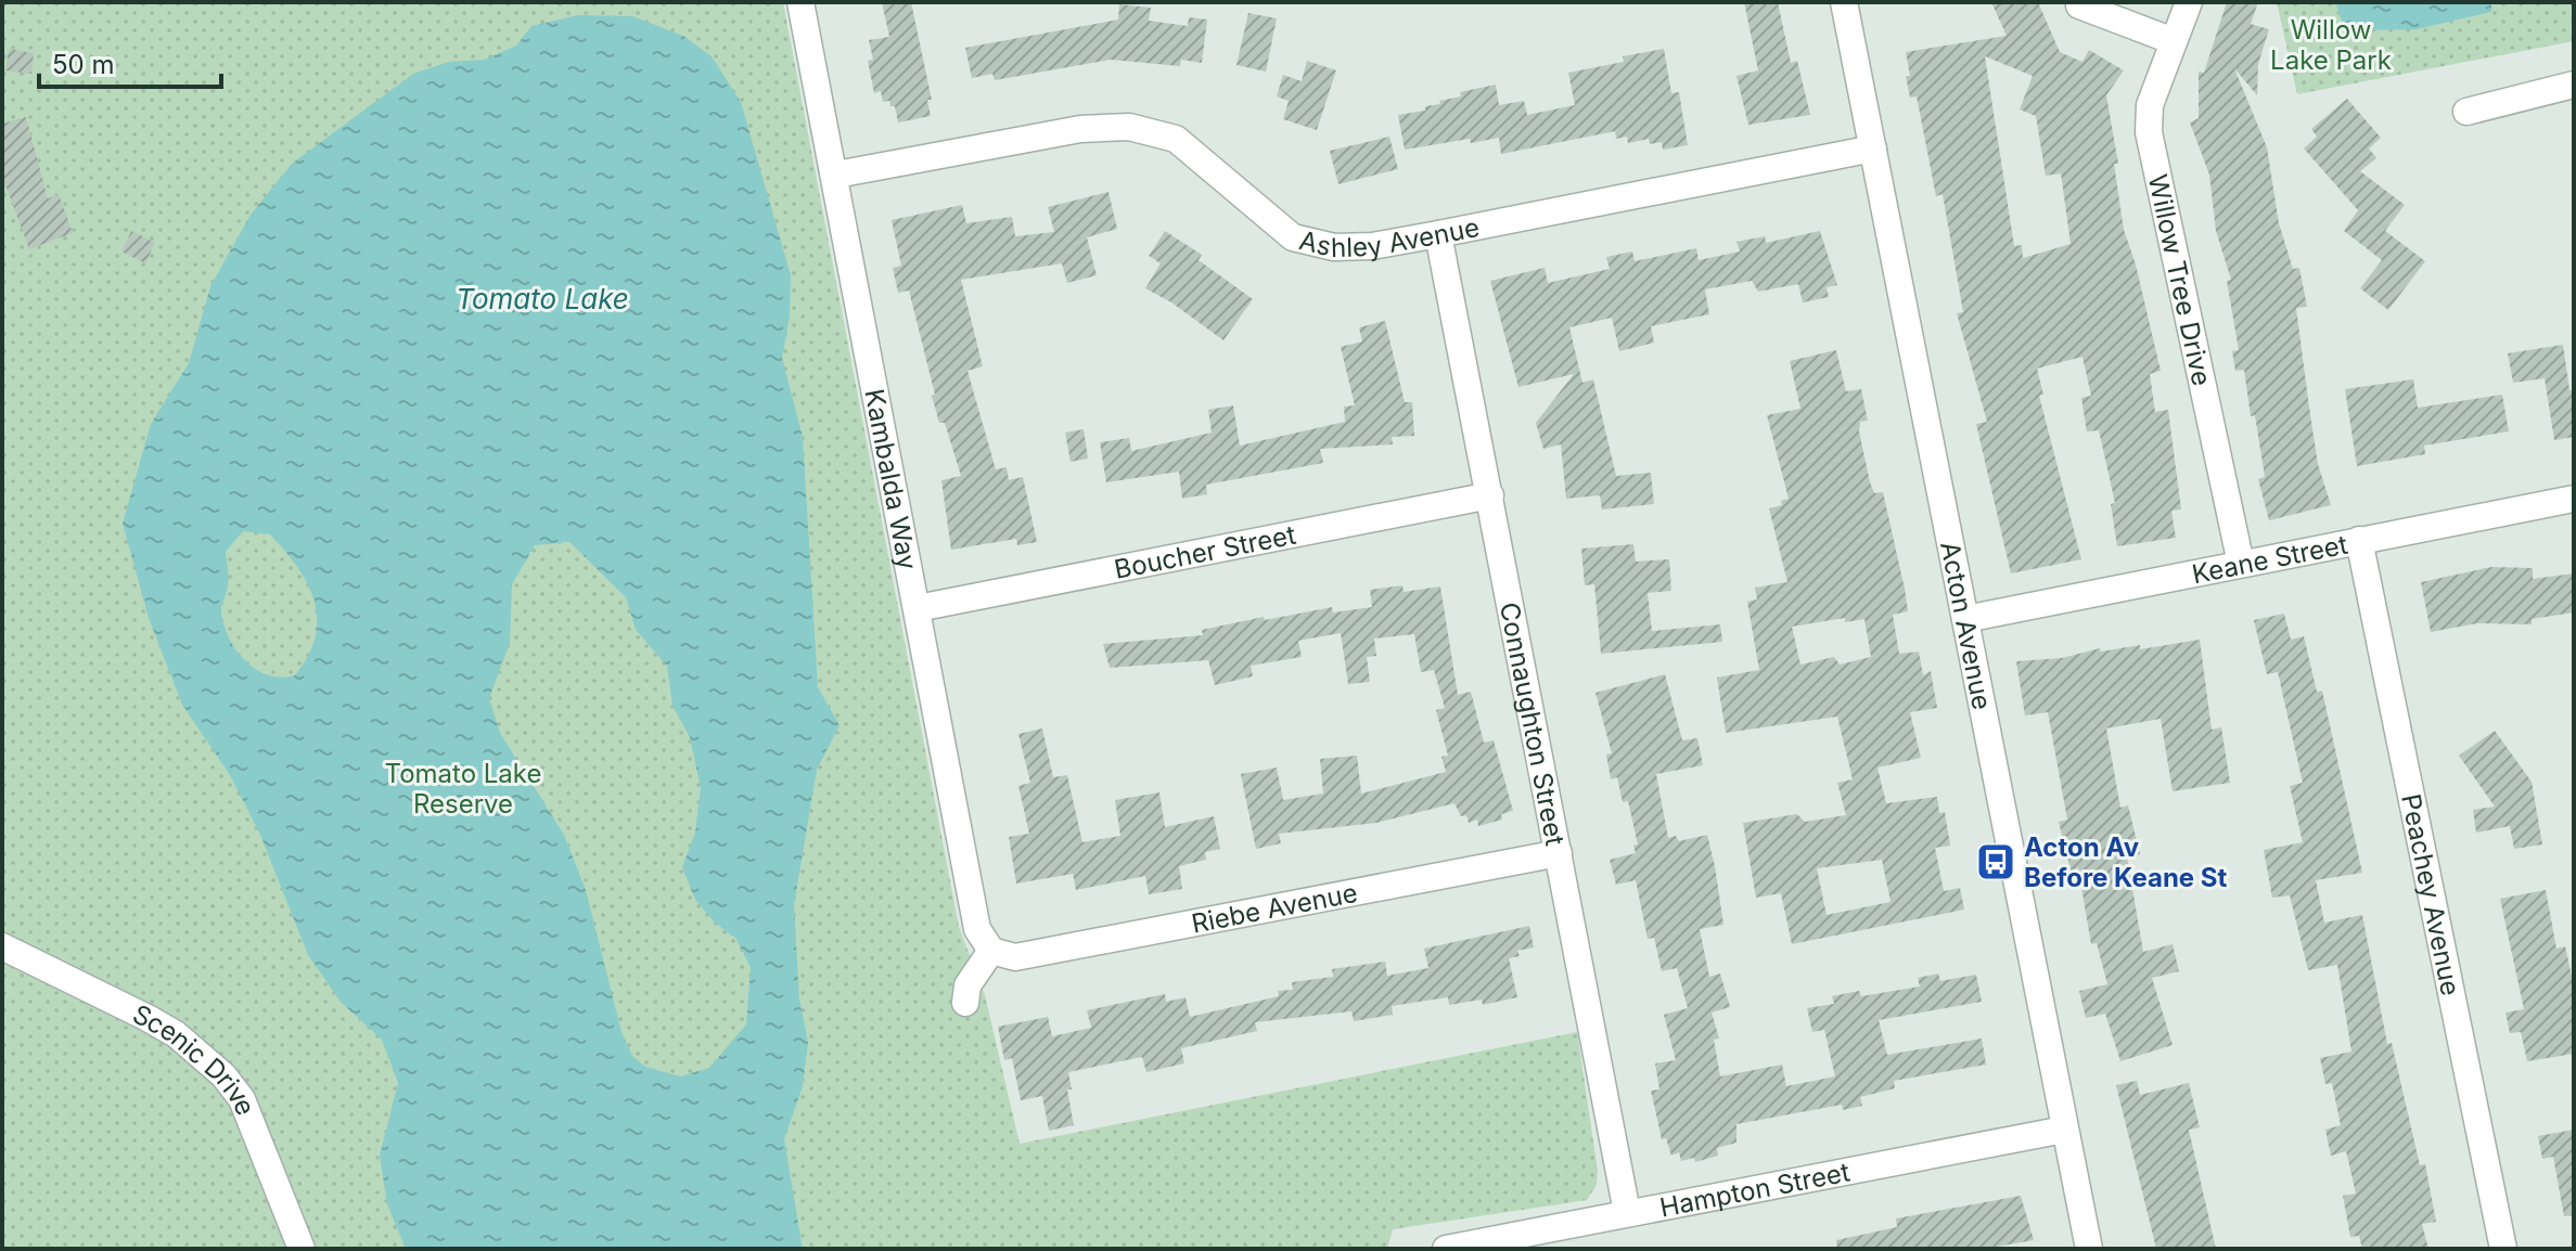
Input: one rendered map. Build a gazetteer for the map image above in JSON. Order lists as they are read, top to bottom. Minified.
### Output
{"streets":{"street":["Ashley Avenue","Willow Tree Drive","Kambalda Way","Boucher Street","Keane Street","Acton Avenue","Connaughton Street","Peachey Avenue","Riebe Avenue","Scenic Drive","Hampton Street"]},"crossings":[["Ashley Avenue","Kambalda Way"],["Ashley Avenue","Acton Avenue"],["Ashley Avenue","Connaughton Street"],["Willow Tree Drive","Keane Street"],["Kambalda Way","Boucher Street"],["Kambalda Way","Riebe Avenue"],["Boucher Street","Connaughton Street"],["Keane Street","Acton Avenue"],["Keane Street","Peachey Avenue"],["Acton Avenue","Hampton Street"],["Connaughton Street","Riebe Avenue"],["Connaughton Street","Hampton Street"]],"water":["Tomato Lake"],"parks":["Willow Lake Park","Tomato Lake Reserve"],"places":{"bus stop":["Acton Av Before Keane St"]},"scale_bar":"50 m"}
